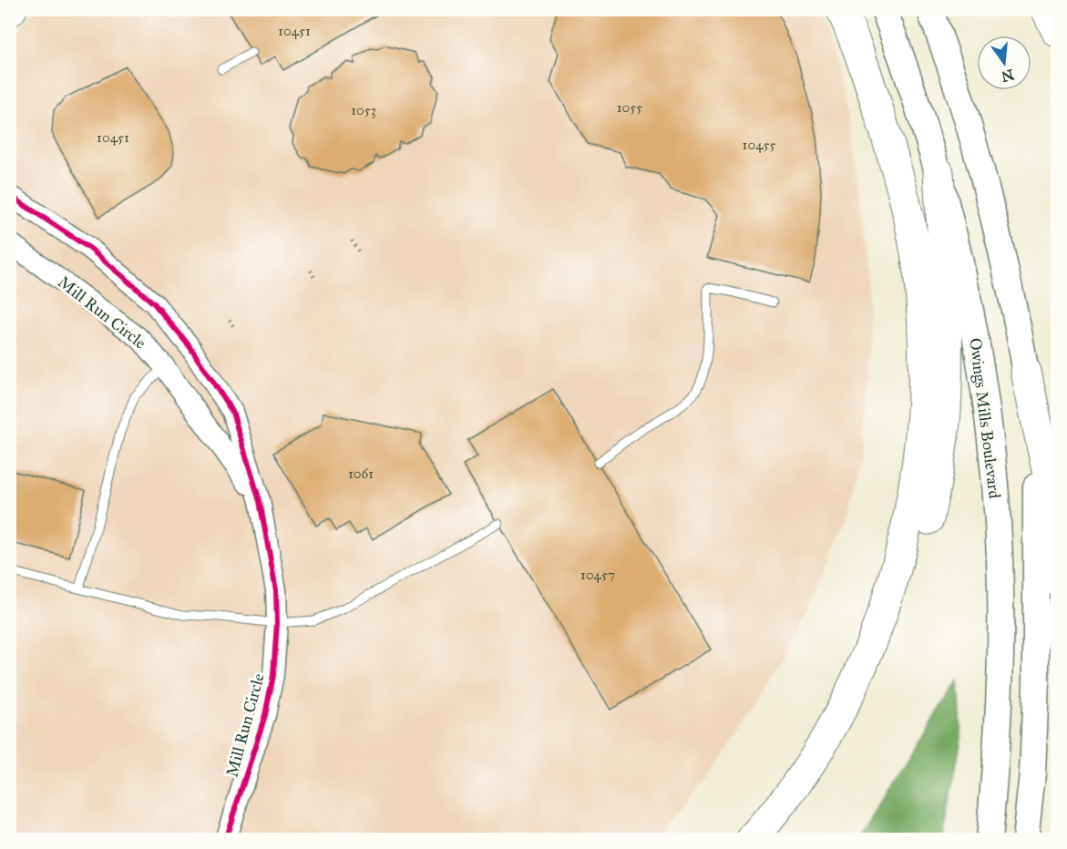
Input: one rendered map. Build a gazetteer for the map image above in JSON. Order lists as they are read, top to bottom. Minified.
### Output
{"streets":{"main road":["Owings Mills Boulevard"],"street":["Mill Run Circle"]},"house_numbers":["10451","1055","1053","10451","10455","1061","10457"],"north":"bottom"}
